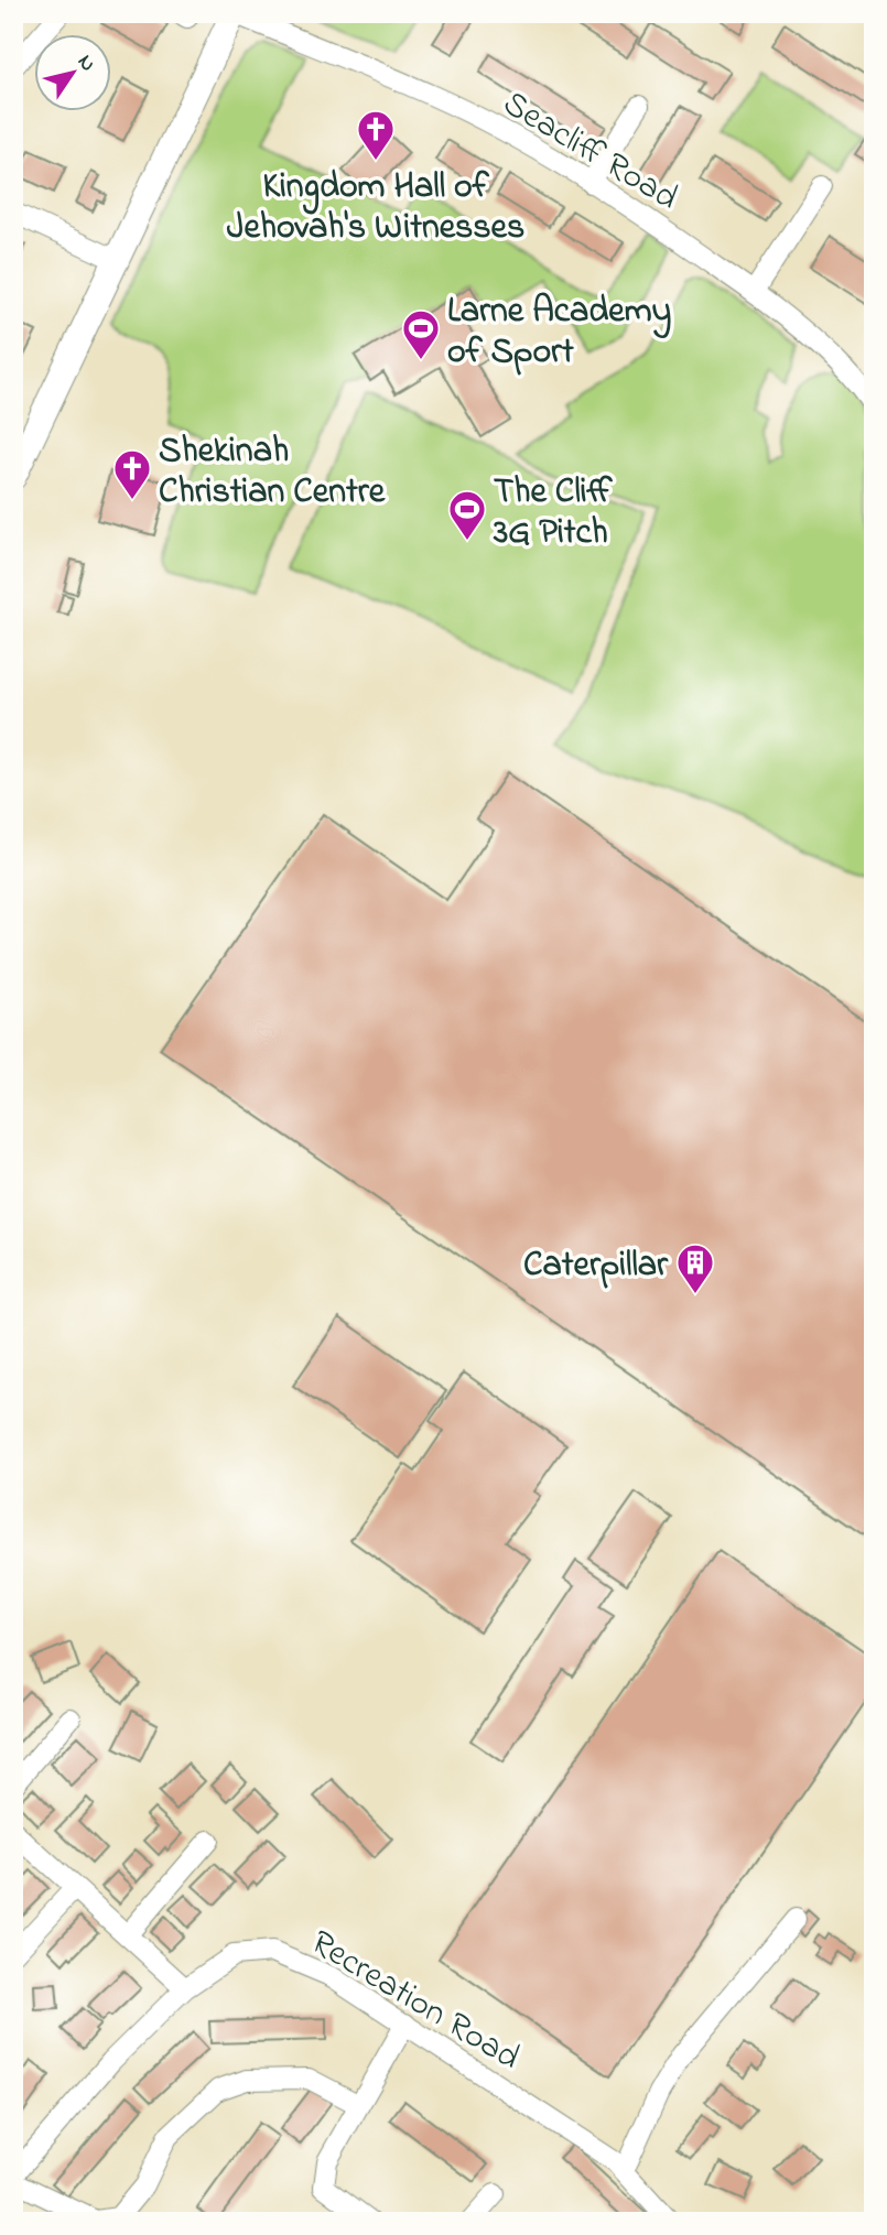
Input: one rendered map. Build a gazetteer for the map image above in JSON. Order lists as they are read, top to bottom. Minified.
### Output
{"streets":{"street":["Seacliff Road","Recreation Road"]},"places":{"church":["Kingdom Hall of Jehovah's Witnesses","Shekinah Christian Centre"],"sports":["Larne Academy of Sport","The Cliff 3G Pitch"],"building":["Caterpillar"]},"north":"top right"}
